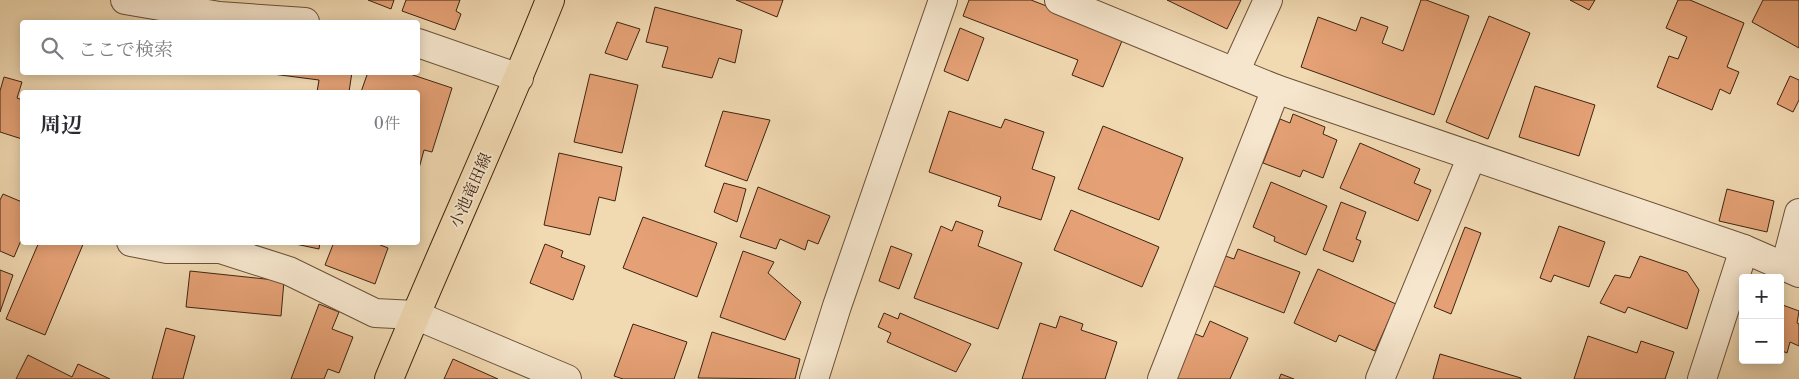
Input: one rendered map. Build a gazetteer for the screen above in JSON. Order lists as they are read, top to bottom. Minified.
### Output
{"streets":{"main road":["小池竜田線"]},"page":{"search":"ここで検索","heading":["周辺","0件"],"map_buttons":["+","−"]}}
